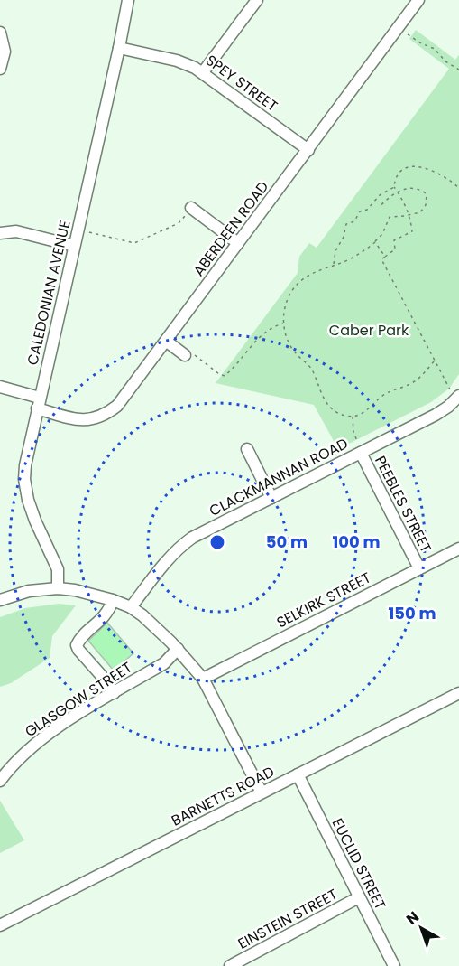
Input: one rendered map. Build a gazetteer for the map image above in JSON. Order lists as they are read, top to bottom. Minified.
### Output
{"streets":{"street":["SPEY STREET","ABERDEEN ROAD","CALEDONIAN AVENUE","CLACKMANNAN ROAD","PEEBLES STREET","SELKIRK STREET","GLASGOW STREET","BARNETTS ROAD","EUCLID STREET","EINSTEIN STREET"]},"crossings":[["SPEY STREET","ABERDEEN ROAD"],["SPEY STREET","CALEDONIAN AVENUE"],["ABERDEEN ROAD","CALEDONIAN AVENUE"],["CLACKMANNAN ROAD","PEEBLES STREET"],["PEEBLES STREET","SELKIRK STREET"],["BARNETTS ROAD","EUCLID STREET"],["EUCLID STREET","EINSTEIN STREET"]],"parks":["Caber Park"],"north":"top left","rings":["50 m","100 m","150 m"]}
